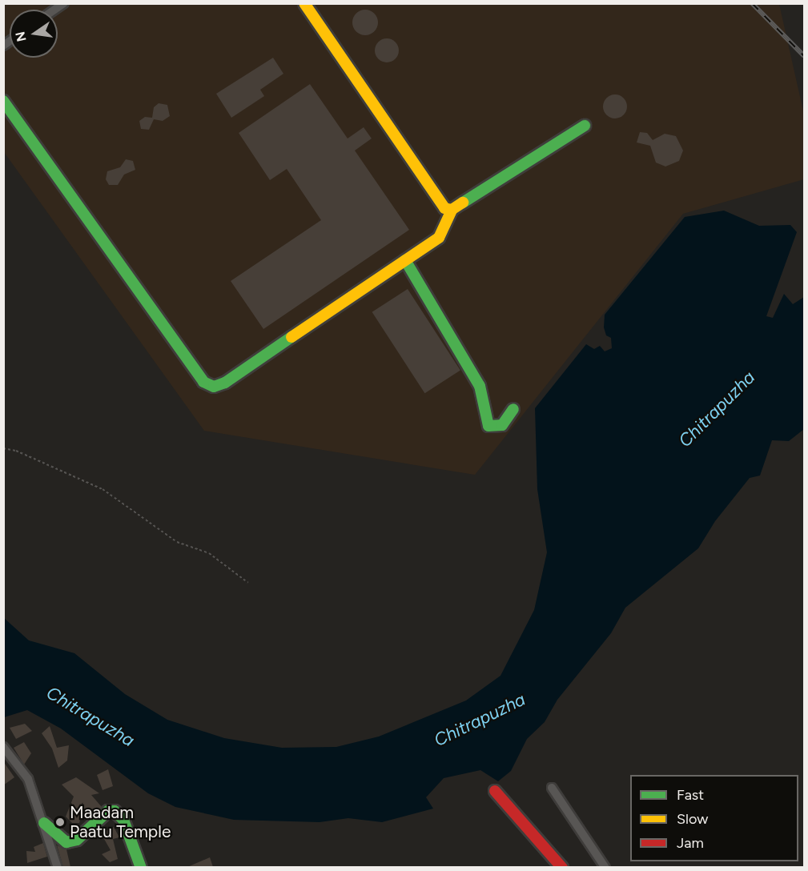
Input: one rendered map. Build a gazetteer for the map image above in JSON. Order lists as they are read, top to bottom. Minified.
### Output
{"water":["Chitrapuzha"],"places":["Maadam Paatu Temple"],"legend":["Fast","Slow","Jam"],"north":"left"}
